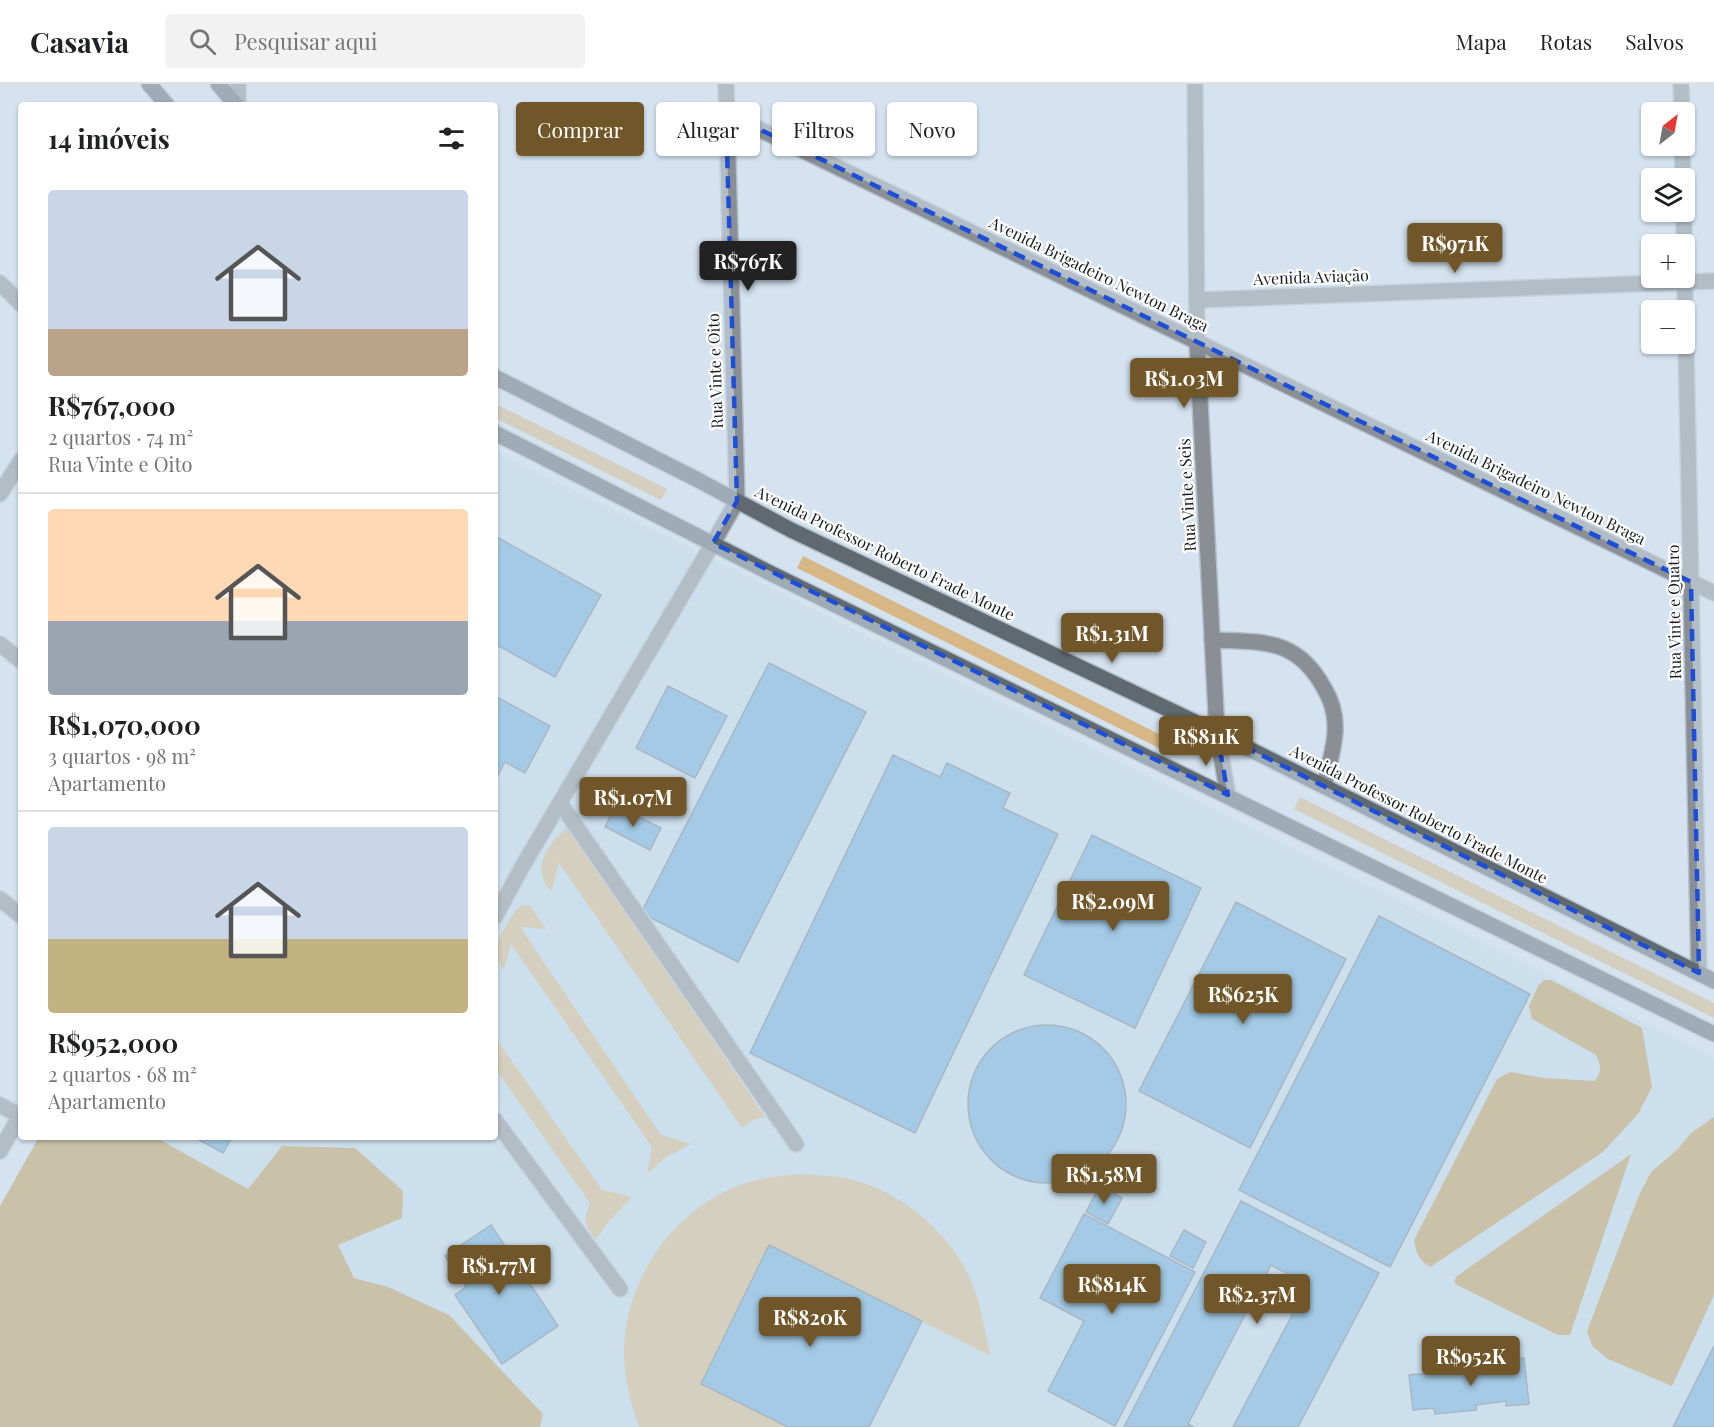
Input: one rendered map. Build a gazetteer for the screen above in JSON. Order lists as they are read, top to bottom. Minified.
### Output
{"streets":{"main road":["Avenida Professor Roberto Frade Monte"],"street":["Avenida Brigadeiro Newton Braga","Avenida Aviação","Rua Vinte e Oito","Rua Vinte e Seis","Rua Vinte e Quatro"]},"crossings":[["Avenida Brigadeiro Newton Braga","Rua Vinte e Seis"],["Avenida Brigadeiro Newton Braga","Rua Vinte e Quatro"],["Avenida Aviação","Rua Vinte e Seis"],["Rua Vinte e Oito","Avenida Professor Roberto Frade Monte"],["Rua Vinte e Seis","Avenida Professor Roberto Frade Monte"],["Avenida Professor Roberto Frade Monte","Rua Vinte e Quatro"]],"north":"top right","page":{"header":"Casavia","search":"Pesquisar aqui","nav":["Mapa","Rotas","Salvos"],"map_buttons":["+","−"],"chip":["Comprar","Alugar","Filtros","Novo"],"heading":"14 imóveis","list":[{"name":"R$767,000","note":"2 quartos · 74 m² · Rua Vinte e Oito"},{"name":"R$1,070,000","note":"3 quartos · 98 m² · Apartamento"},{"name":"R$952,000","note":"2 quartos · 68 m² · Apartamento"}],"price":["R$971K","R$767K","R$1.03M","R$1.31M","R$811K","R$1.07M","R$2.09M","R$625K","R$1.58M","R$1.77M","R$814K","R$2.37M","R$820K","R$952K"]}}
